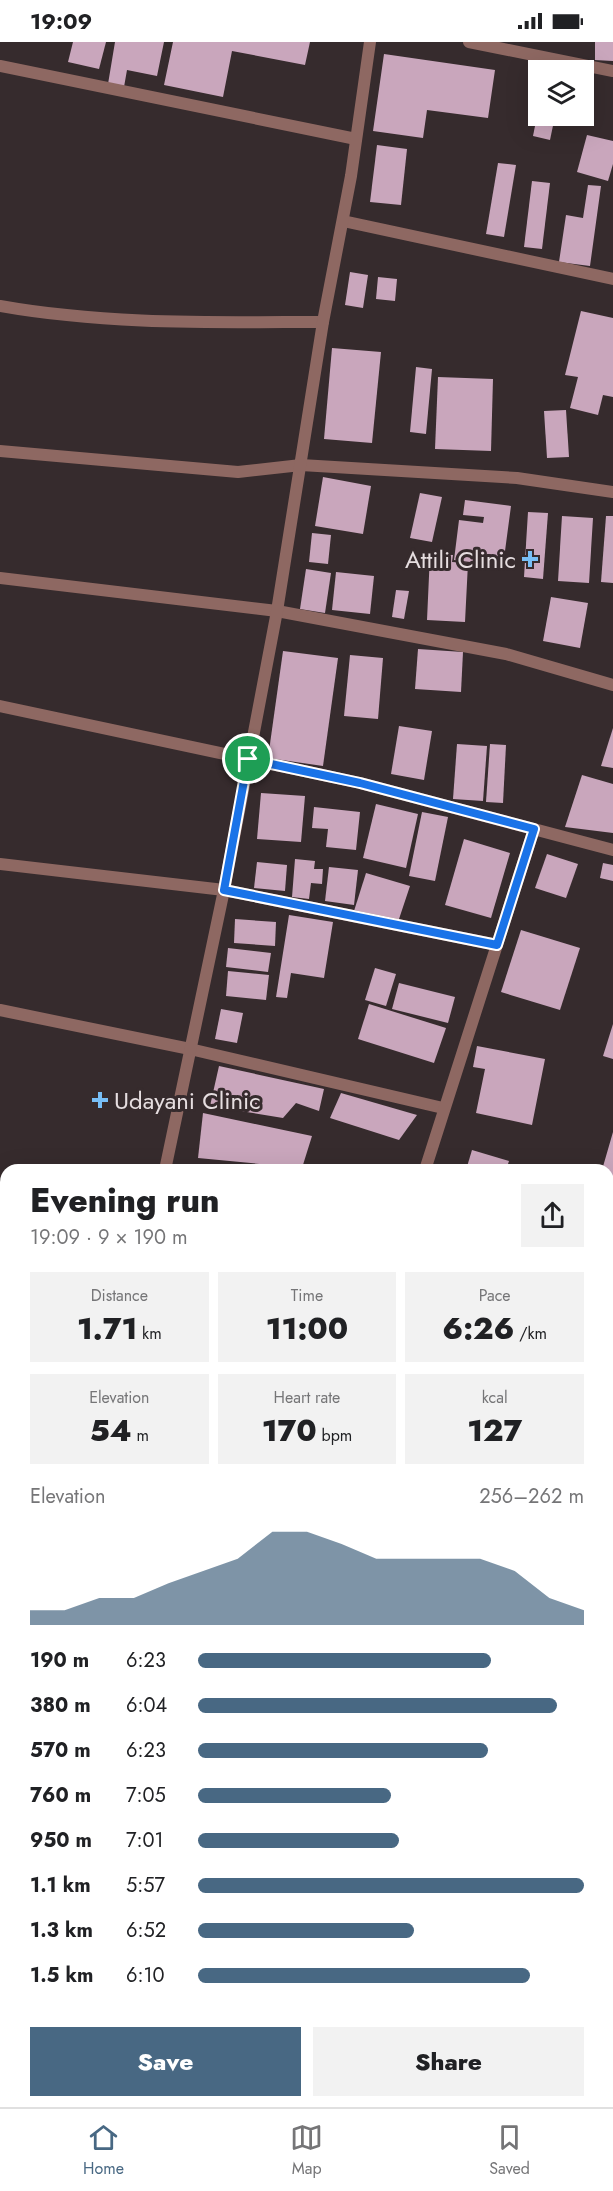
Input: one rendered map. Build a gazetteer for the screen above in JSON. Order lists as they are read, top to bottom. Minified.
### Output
{"places":{"health":["Attili Clinic","Udayani Clinic"]},"page":{"status":"19:09","heading":["Evening run","19:09 · 9 × 190 m"],"stats":[["Distance","1.71 km"],["Time","11:00"],["Pace","6:26 /km"],["Elevation","54 m"],["Heart rate","170 bpm"],["kcal","127"]],"chart":["Elevation","256–262 m"],"list":[{"name":"190 m","note":"6:23"},{"name":"380 m","note":"6:04"},{"name":"570 m","note":"6:23"},{"name":"760 m","note":"7:05"},{"name":"950 m","note":"7:01"},{"name":"1.1 km","note":"5:57"},{"name":"1.3 km","note":"6:52"},{"name":"1.5 km","note":"6:10"}],"buttons":["Save","Share"],"tabs":["Home","Map","Saved"]}}
